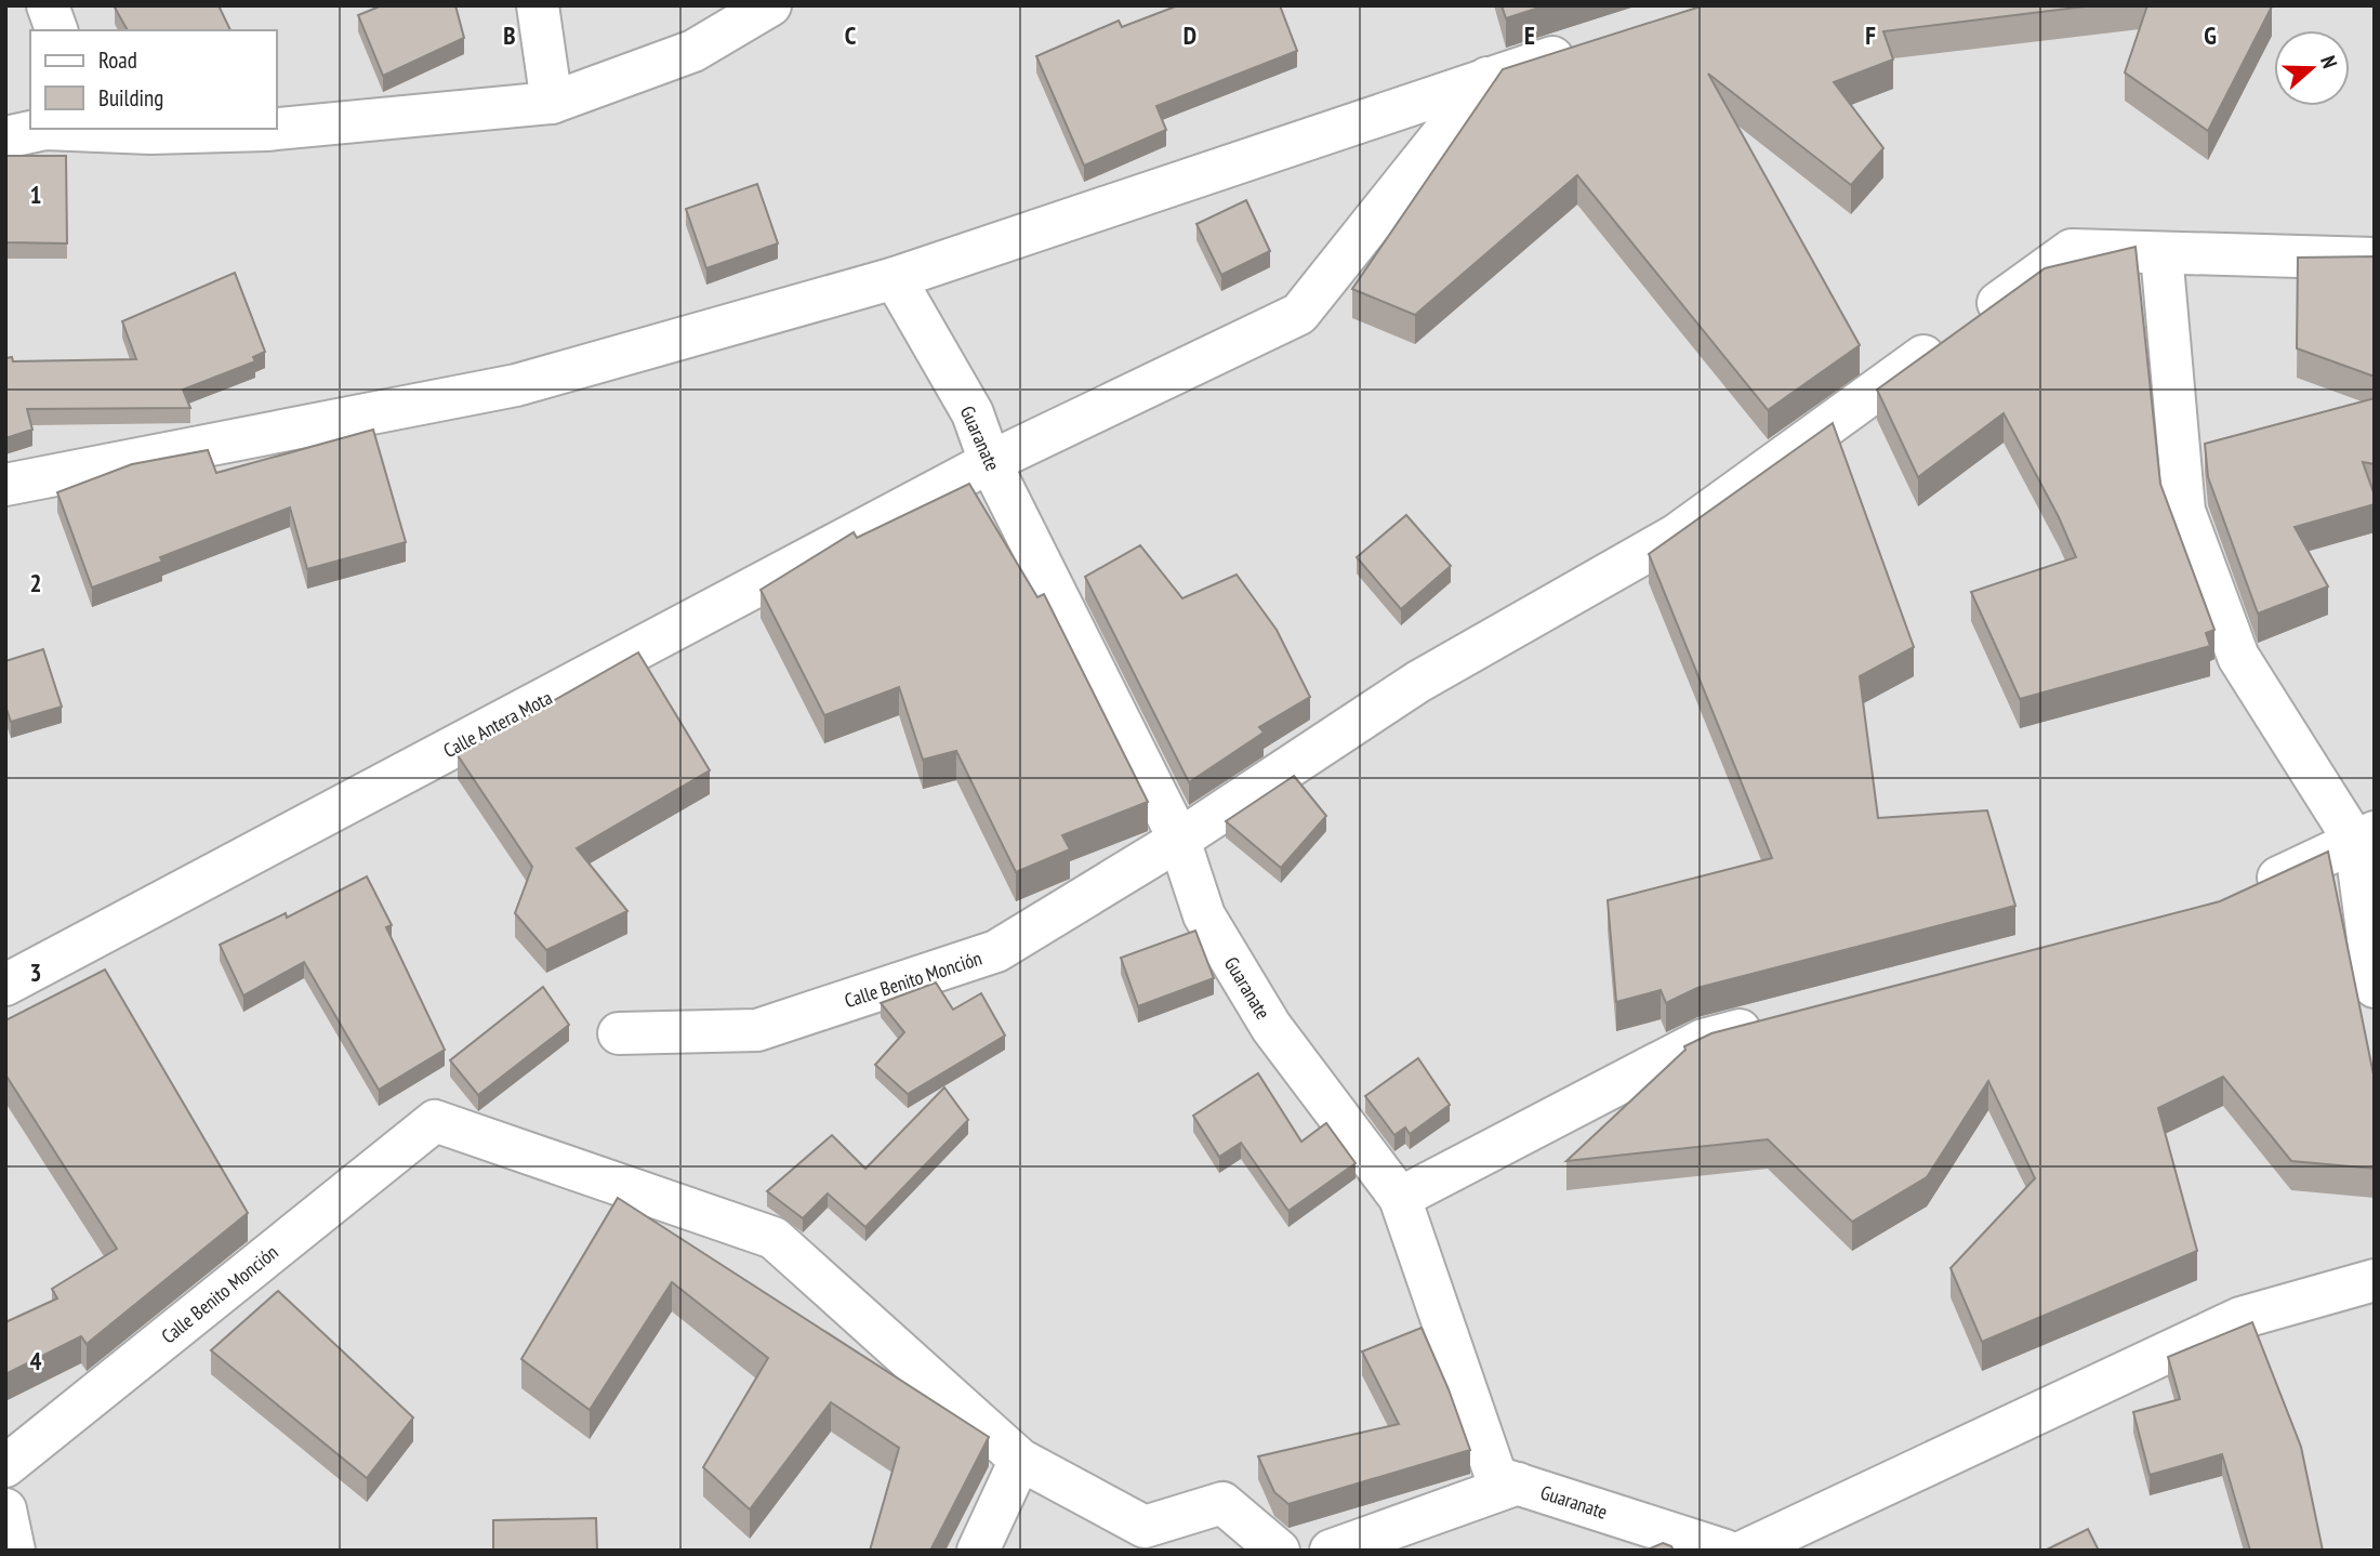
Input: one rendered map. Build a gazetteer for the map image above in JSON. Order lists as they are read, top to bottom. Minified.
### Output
{"streets":{"street":["Guaranate","Calle Antera Mota","Calle Benito Monción"]},"crossings":[["Guaranate","Calle Antera Mota"],["Guaranate","Calle Benito Monción"]],"legend":["Road","Building"],"north":"right","grid":{"columns":["B","C","D","E","F","G"],"rows":["1","2","3","4"]}}
